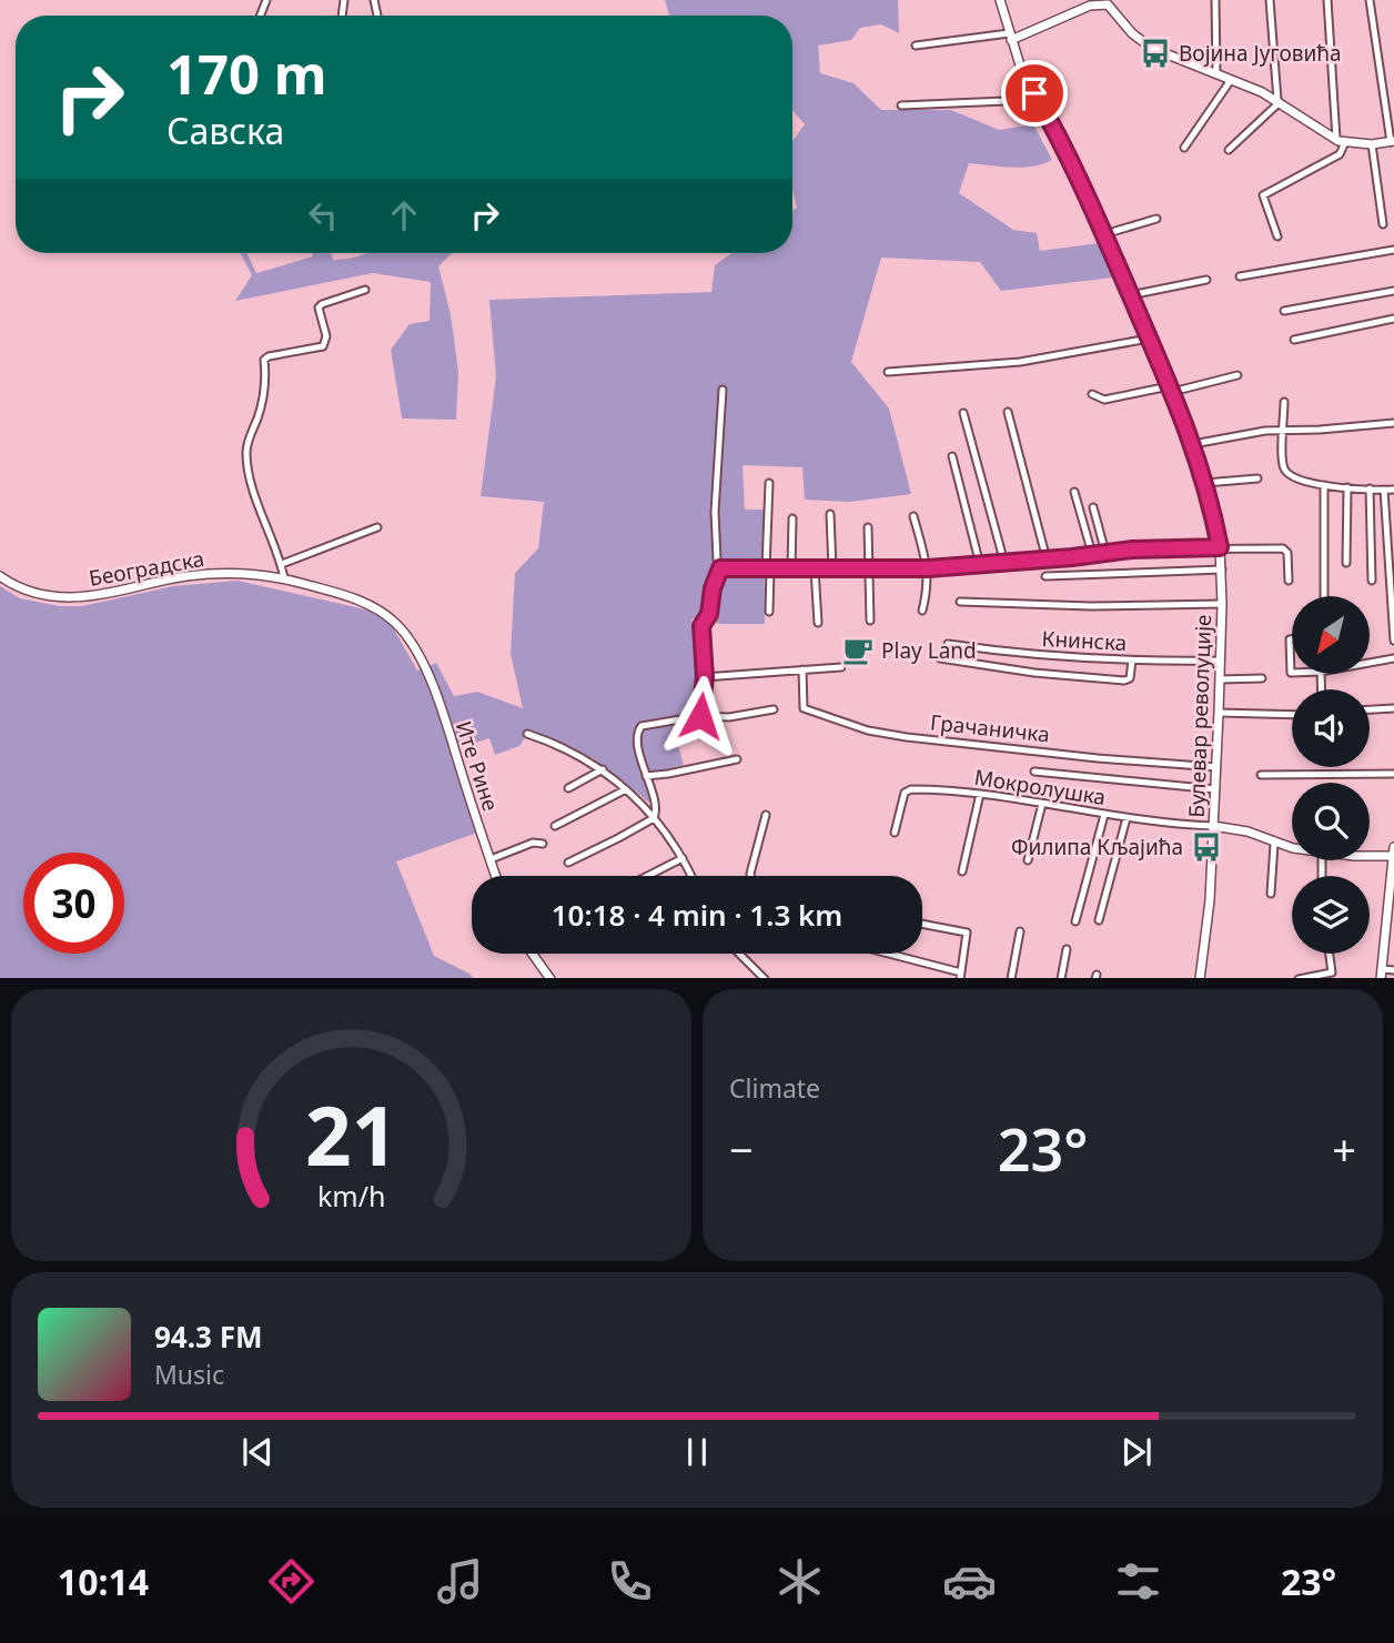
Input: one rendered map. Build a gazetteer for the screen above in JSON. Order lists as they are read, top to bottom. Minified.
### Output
{"streets":{"street":["Београдска","Книнска","Булевар револуције","Грачаничка","Ите Рине","Мокролушка"]},"crossings":[["Београдска","Ите Рине"],["Книнска","Булевар револуције"],["Булевар револуције","Грачаничка"],["Булевар револуције","Мокролушка"]],"places":{"bus stop":["Војина Југовића","Филипа Кљајића"],"cafe":["Play Land"]},"north":"bottom left","page":{"turn":["170 m","Савска"],"limit":"30","trip":"10:18 · 4 min · 1.3 km","tile":"Climate","heat":["−","23°","+"],"song":["94.3 FM","Music"],"tabs":["10:14","23°"],"gauge":["21","km/h"]}}
